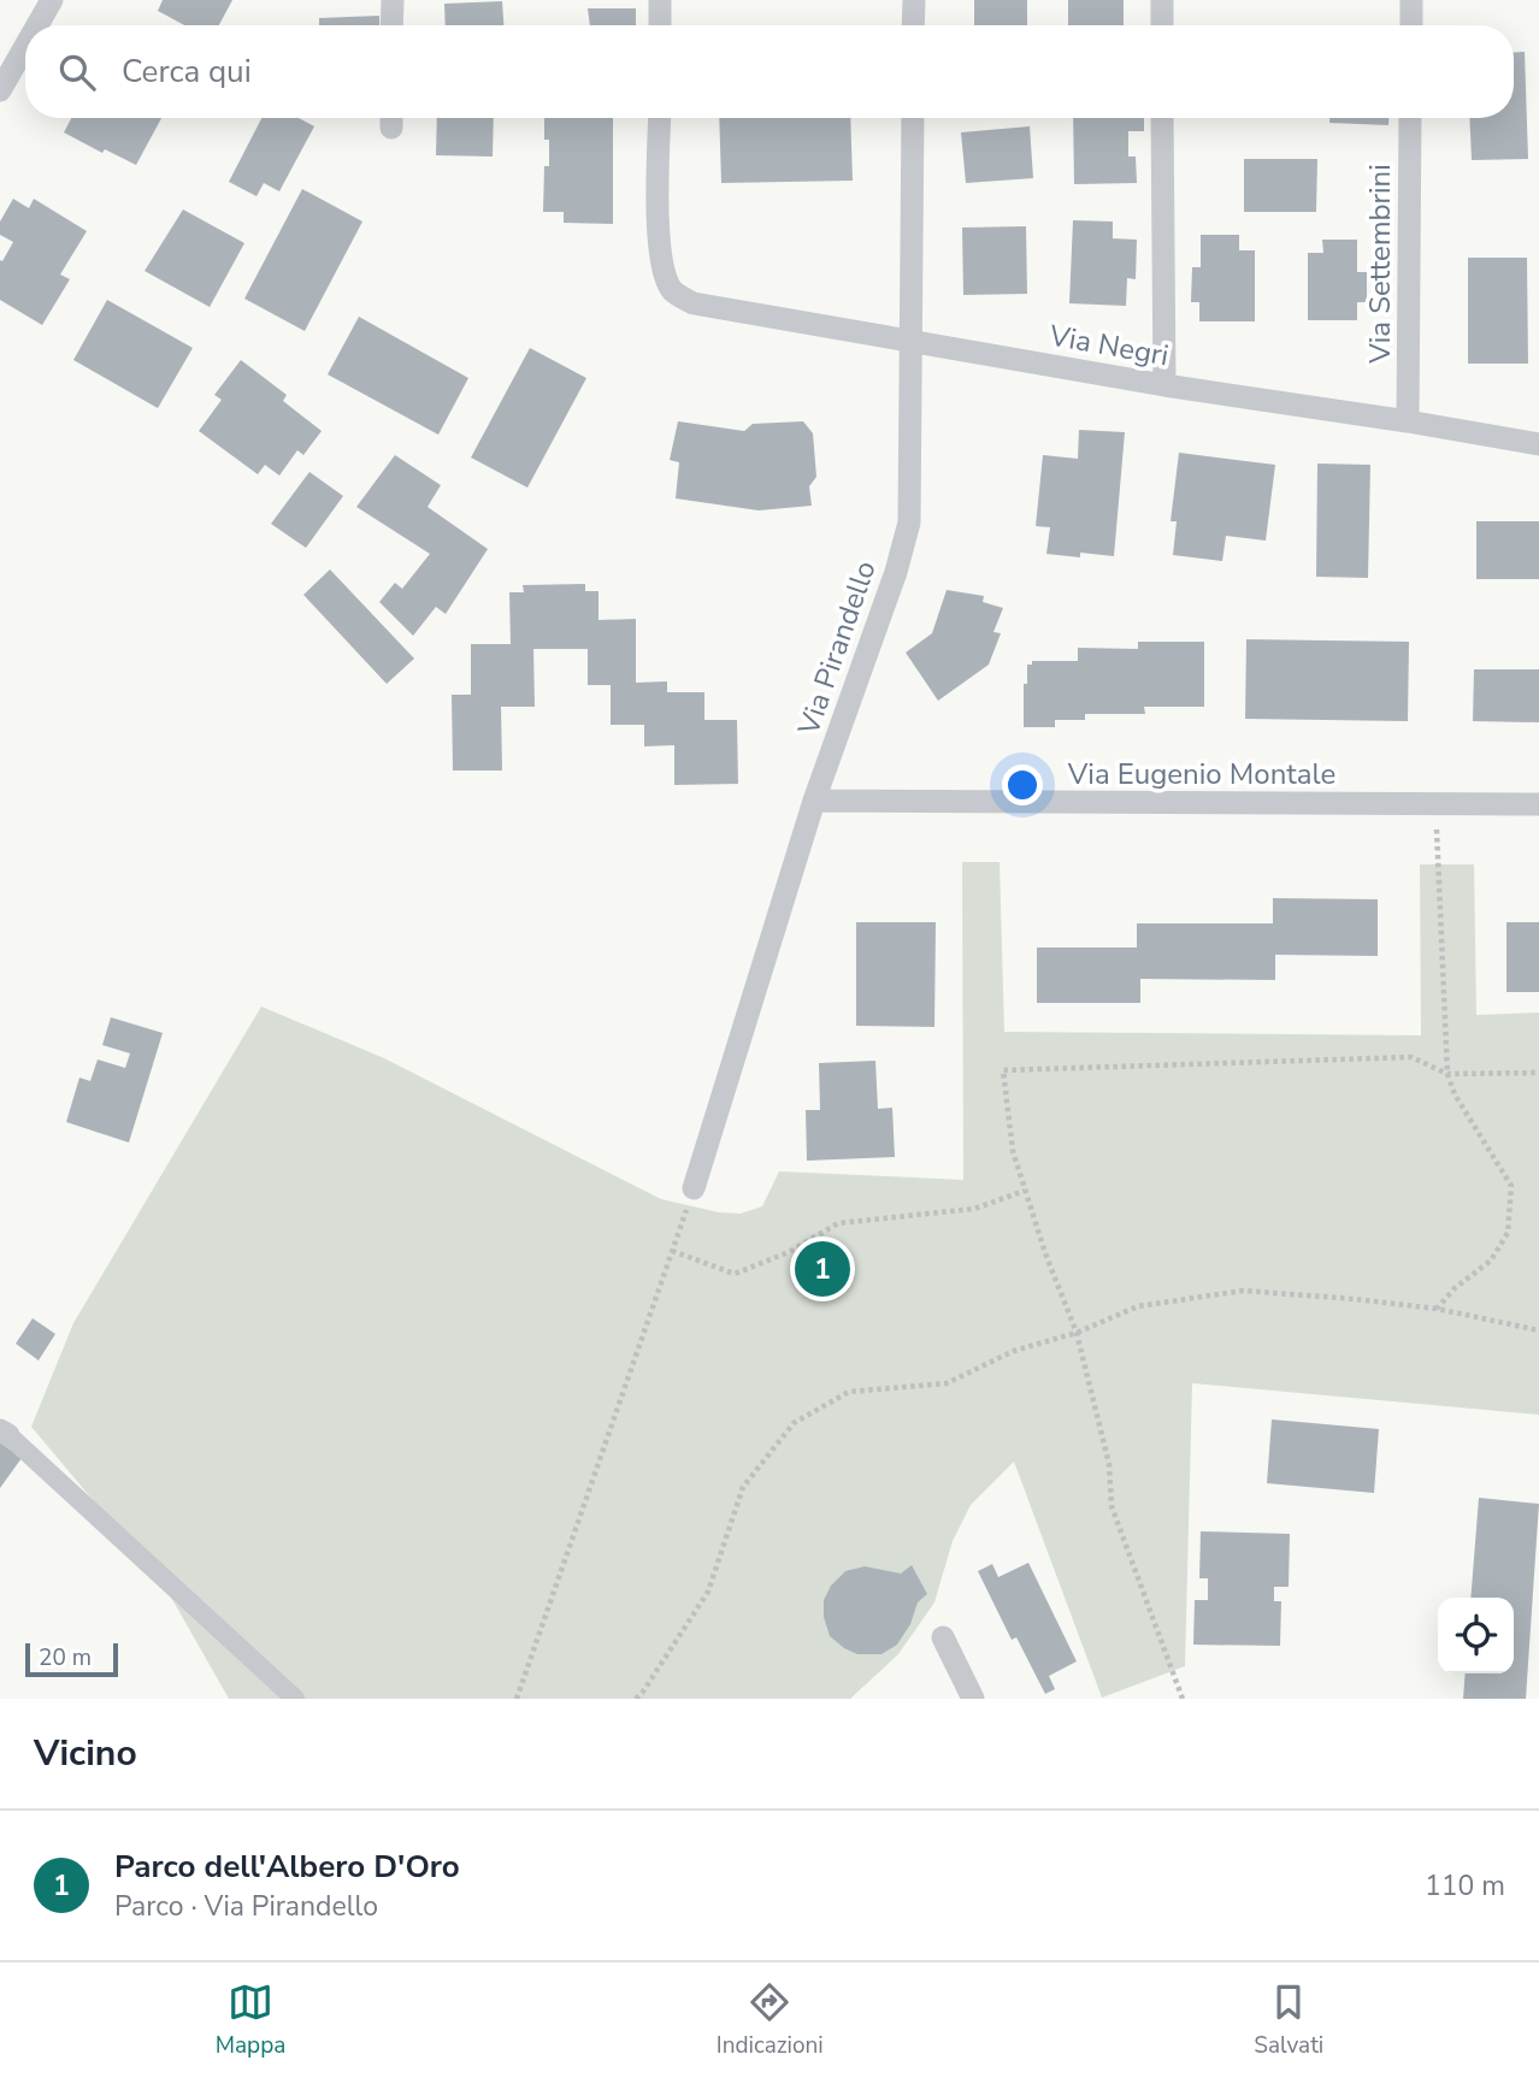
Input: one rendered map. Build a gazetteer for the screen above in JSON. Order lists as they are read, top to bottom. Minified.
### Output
{"streets":{"street":["Via Settembrini","Via Negri","Via Pirandello","Via Eugenio Montale"]},"crossings":[["Via Settembrini","Via Negri"],["Via Negri","Via Pirandello"],["Via Pirandello","Via Eugenio Montale"]],"scale_bar":"20 m","page":{"search":"Cerca qui","pins":"1","scale":"20 m","heading":"Vicino","list":[{"mark":"1","name":"Parco dell'Albero D'Oro","note":"Parco · Via Pirandello","value":"110 m"}],"nav":["Mappa","Indicazioni","Salvati"]}}
